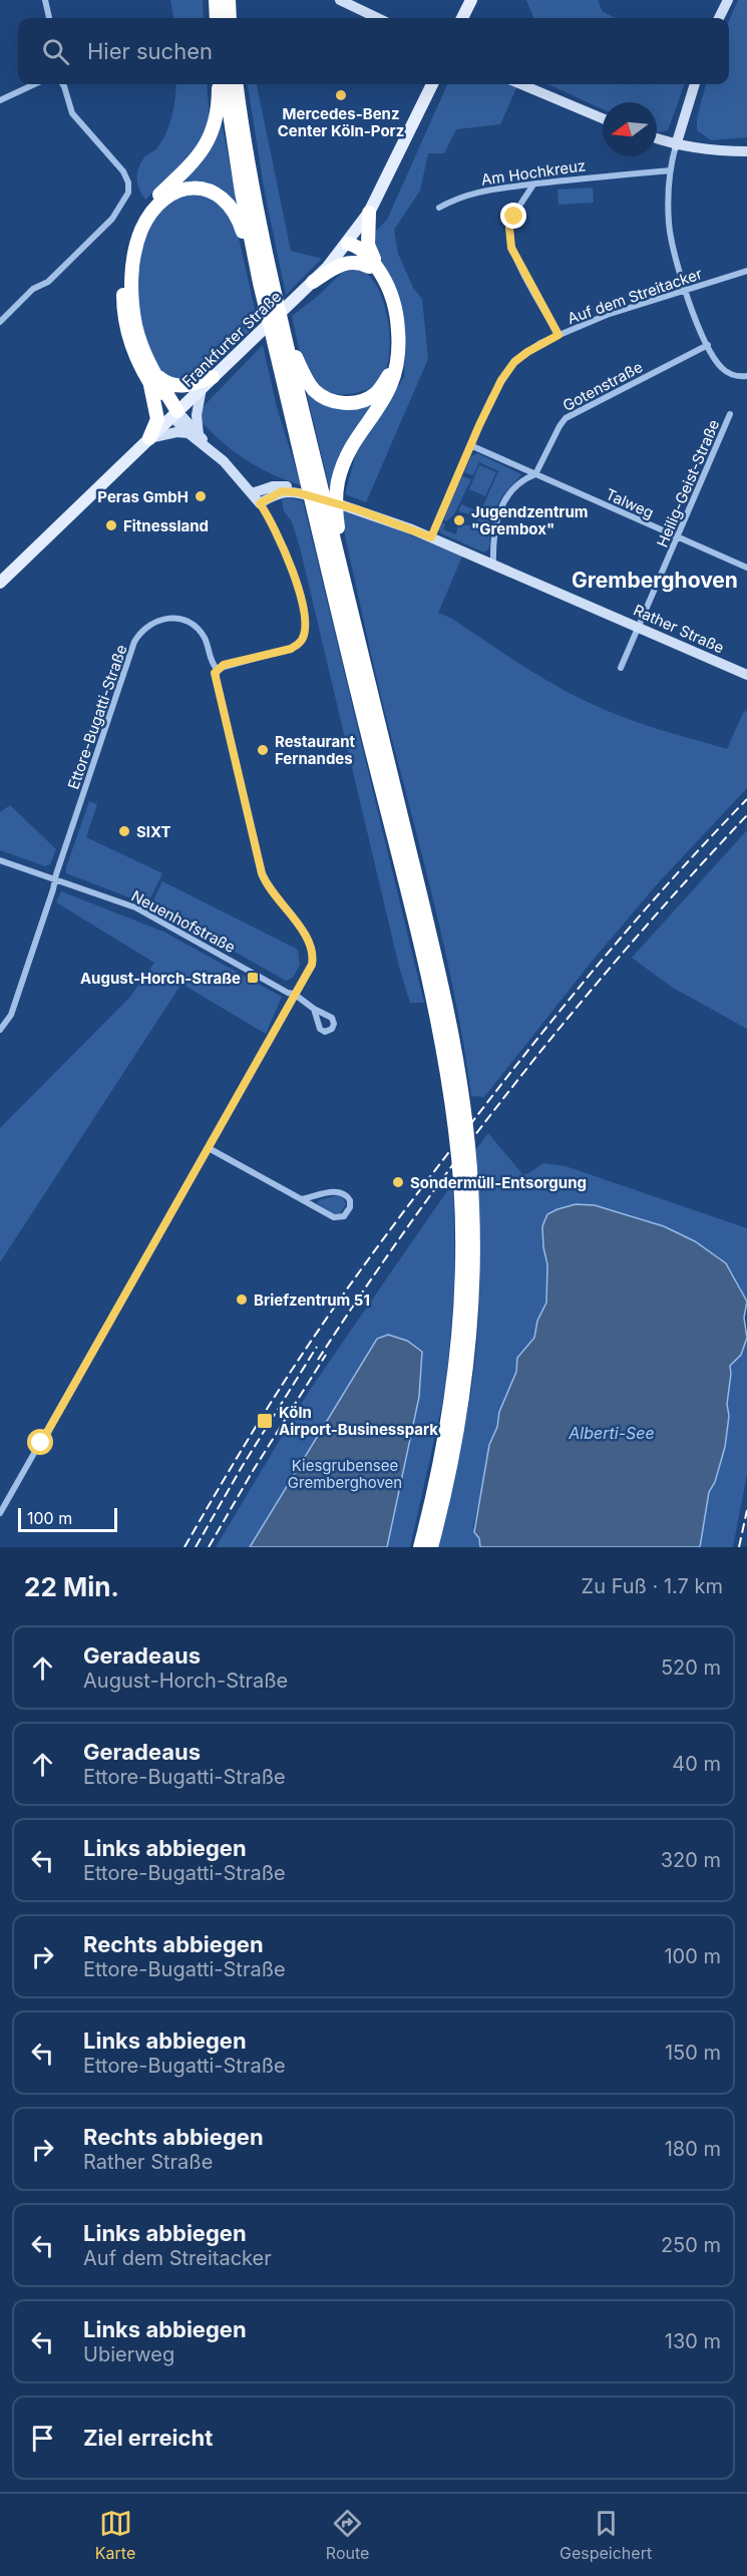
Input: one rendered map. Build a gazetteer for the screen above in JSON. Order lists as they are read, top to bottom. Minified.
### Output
{"streets":{"main road":["Frankfurter Straße"],"street":["Am Hochkreuz","Auf dem Streitacker","Gotenstraße","Heilig-Geist-Straße","Talweg","Rather Straße","Ettore-Bugatti-Straße","Neuenhofstraße"]},"crossings":[["Auf dem Streitacker","Talweg"],["Auf dem Streitacker","Rather Straße"],["Gotenstraße","Talweg"],["Heilig-Geist-Straße","Talweg"],["Heilig-Geist-Straße","Rather Straße"],["Ettore-Bugatti-Straße","Neuenhofstraße"]],"districts":["Gremberghoven"],"water":["Alberti-See"],"parks":["Kiesgrubensee Gremberghoven"],"places":{"other":["Mercedes-Benz Center Köln-Porz","Peras GmbH","Jugendzentrum \"Grembox\"","Fitnessland","Restaurant Fernandes","SIXT","Sondermüll-Entsorgung","Briefzentrum 51"],"transit":["August-Horch-Straße","Köln Airport-Businesspark"]},"scale_bar":"100 m","north":"left","page":{"search":"Hier suchen","scale":"100 m","heading":["22 Min.","Zu Fuß · 1.7 km"],"list":[["Geradeaus","August-Horch-Straße","520 m"],["Geradeaus","Ettore-Bugatti-Straße","40 m"],["Links abbiegen","Ettore-Bugatti-Straße","320 m"],["Rechts abbiegen","Ettore-Bugatti-Straße","100 m"],["Links abbiegen","Ettore-Bugatti-Straße","150 m"],["Rechts abbiegen","Rather Straße","180 m"],["Links abbiegen","Auf dem Streitacker","250 m"],["Links abbiegen","Ubierweg","130 m"],"Ziel erreicht"],"nav":["Karte","Route","Gespeichert"]}}
